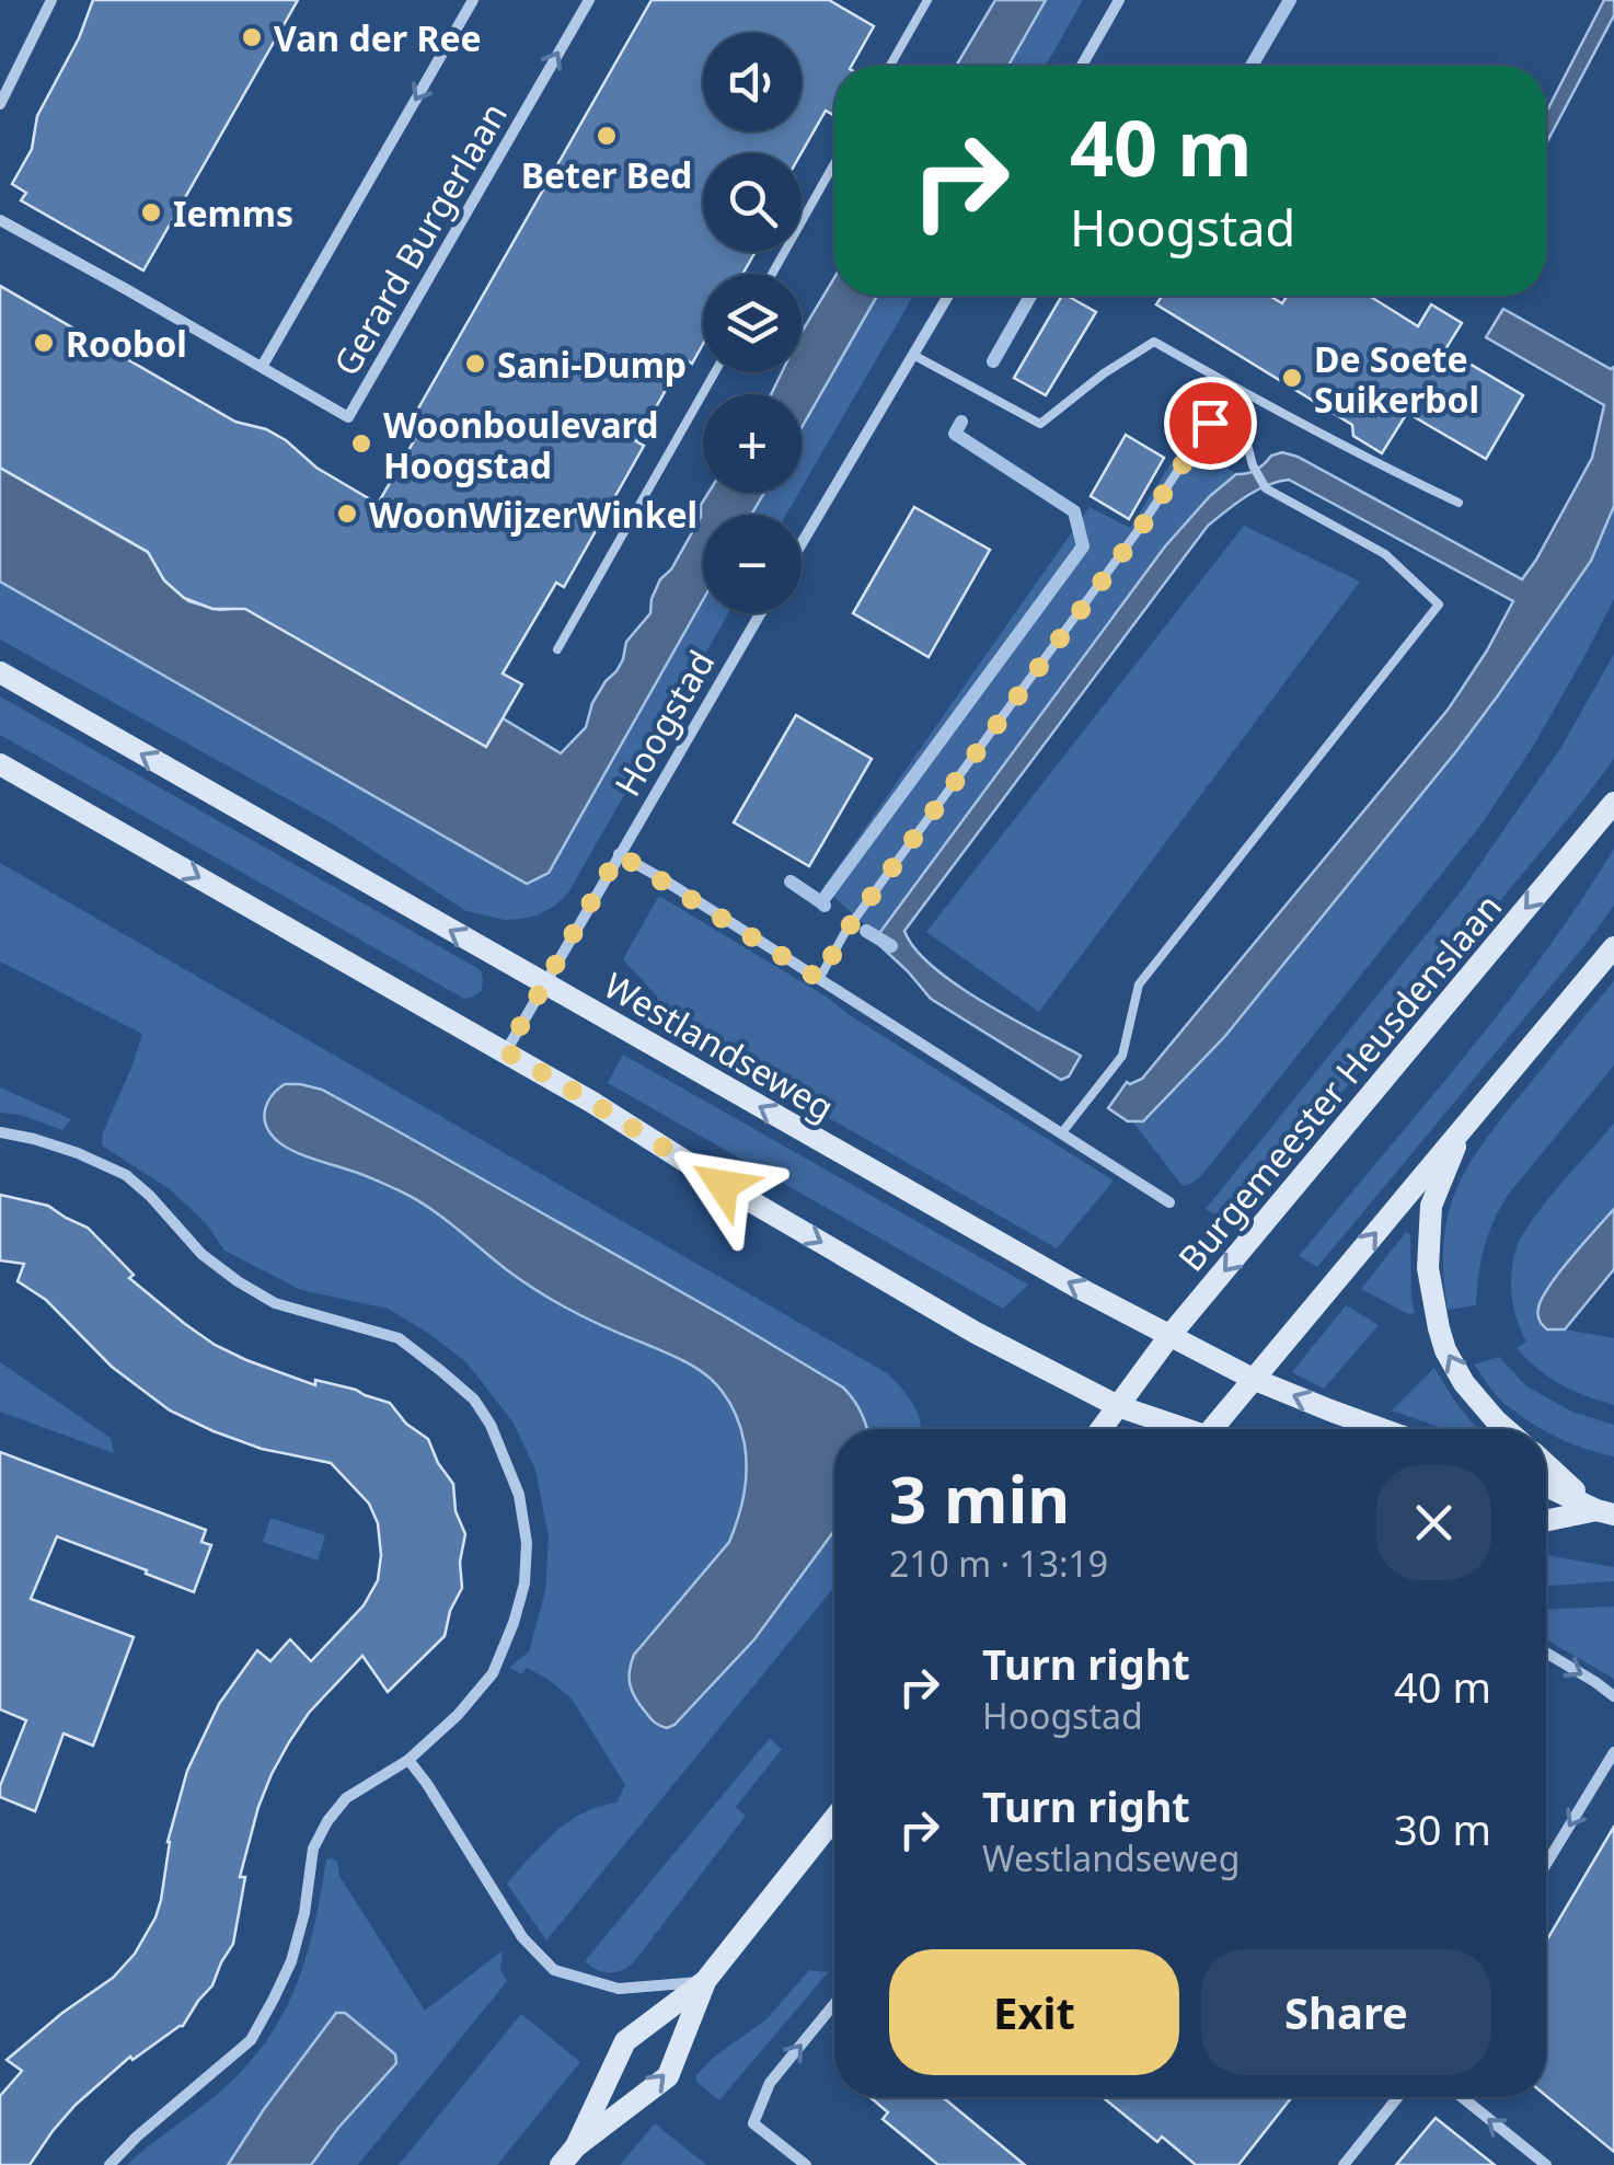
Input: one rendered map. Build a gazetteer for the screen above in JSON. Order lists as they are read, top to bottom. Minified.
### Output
{"streets":{"main road":["Westlandseweg","Burgemeester Heusdenslaan"],"street":["Gerard Burgerlaan","Hoogstad"]},"crossings":[["Hoogstad","Westlandseweg"],["Westlandseweg","Burgemeester Heusdenslaan"]],"places":["Van der Ree","Beter Bed","Iemms","Roobol","Sani-Dump","De Soete Suikerbol","Woonboulevard Hoogstad","WoonWijzerWinkel"],"page":{"map_buttons":["+","−"],"turn":["40 m","Hoogstad"],"heading":["3 min","210 m · 13:19"],"list":[{"name":"Turn right","note":"Hoogstad","value":"40 m"},{"name":"Turn right","note":"Westlandseweg","value":"30 m"}],"buttons":["Exit","Share"]}}
